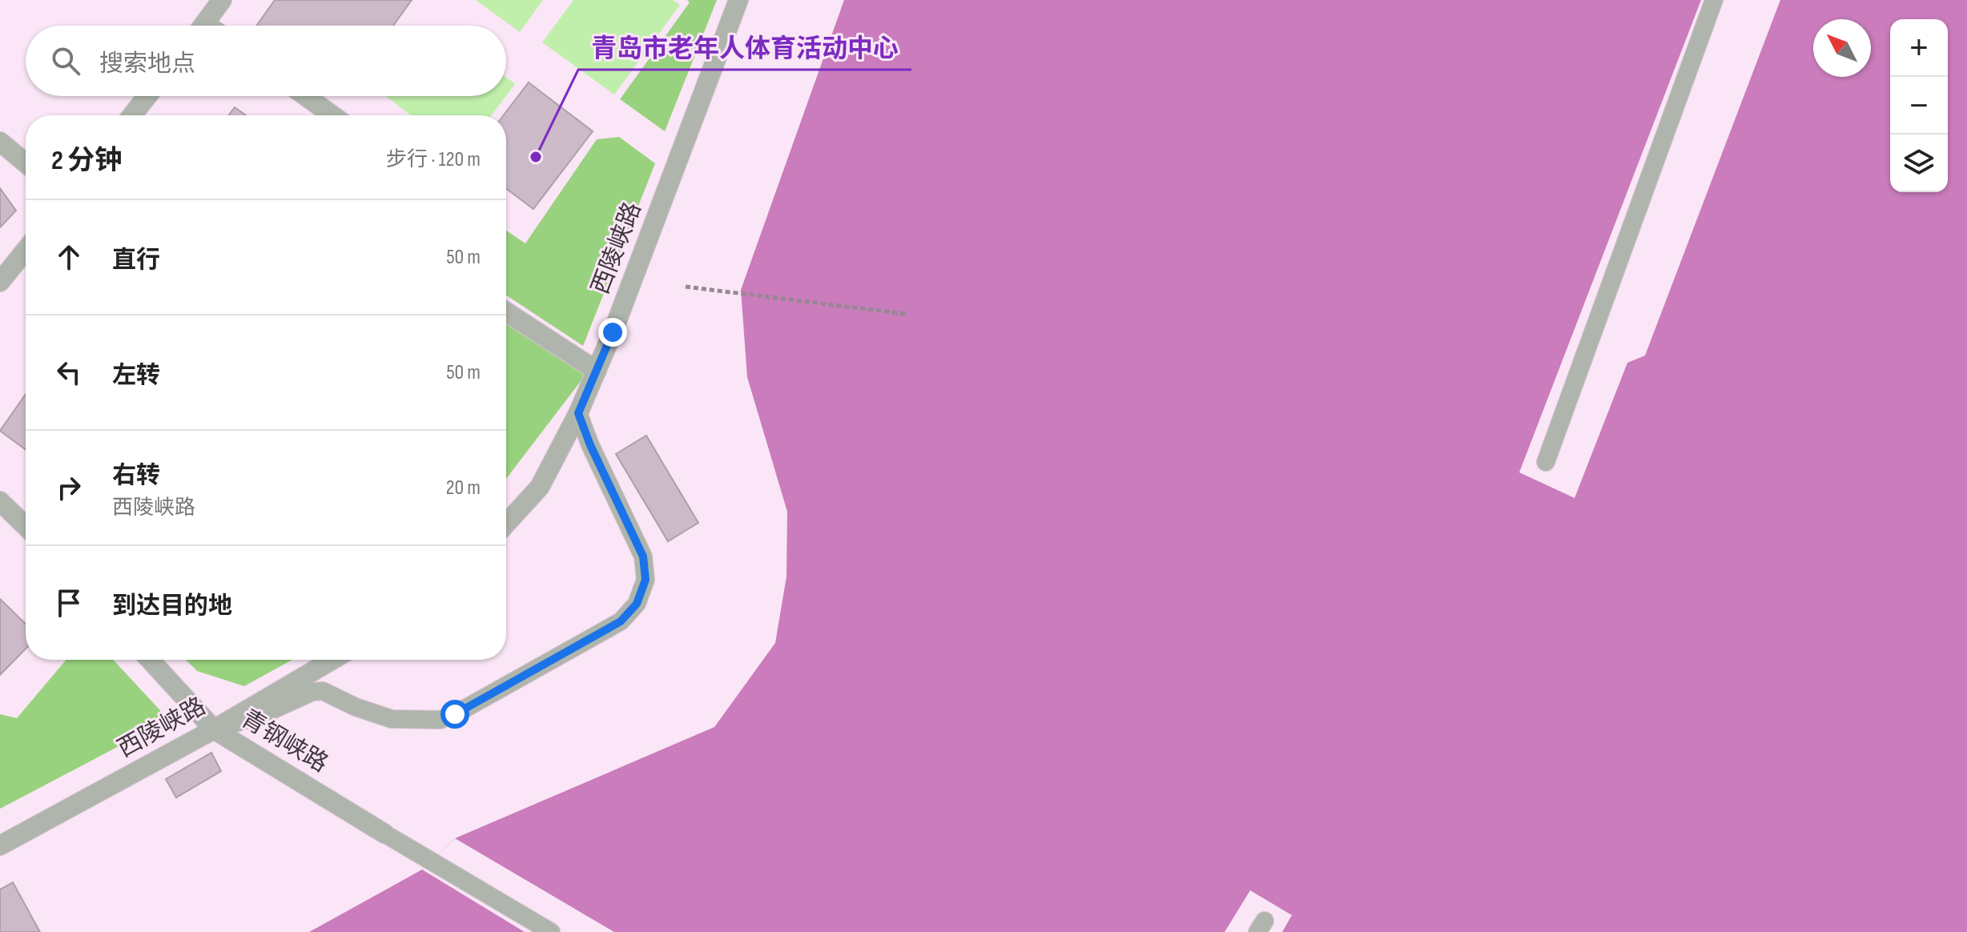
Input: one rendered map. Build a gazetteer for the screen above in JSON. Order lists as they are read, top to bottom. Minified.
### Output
{"streets":{"street":["西陵峡路","青钢峡路"]},"crossings":[["西陵峡路","青钢峡路"]],"places":["青岛市老年人体育活动中心"],"north":"top left","page":{"map_buttons":["+","−"],"search":"搜索地点","heading":["2 分钟","步行 · 120 m"],"list":[["直行","50 m"],["左转","50 m"],["右转","西陵峡路","20 m"],"到达目的地"]}}
